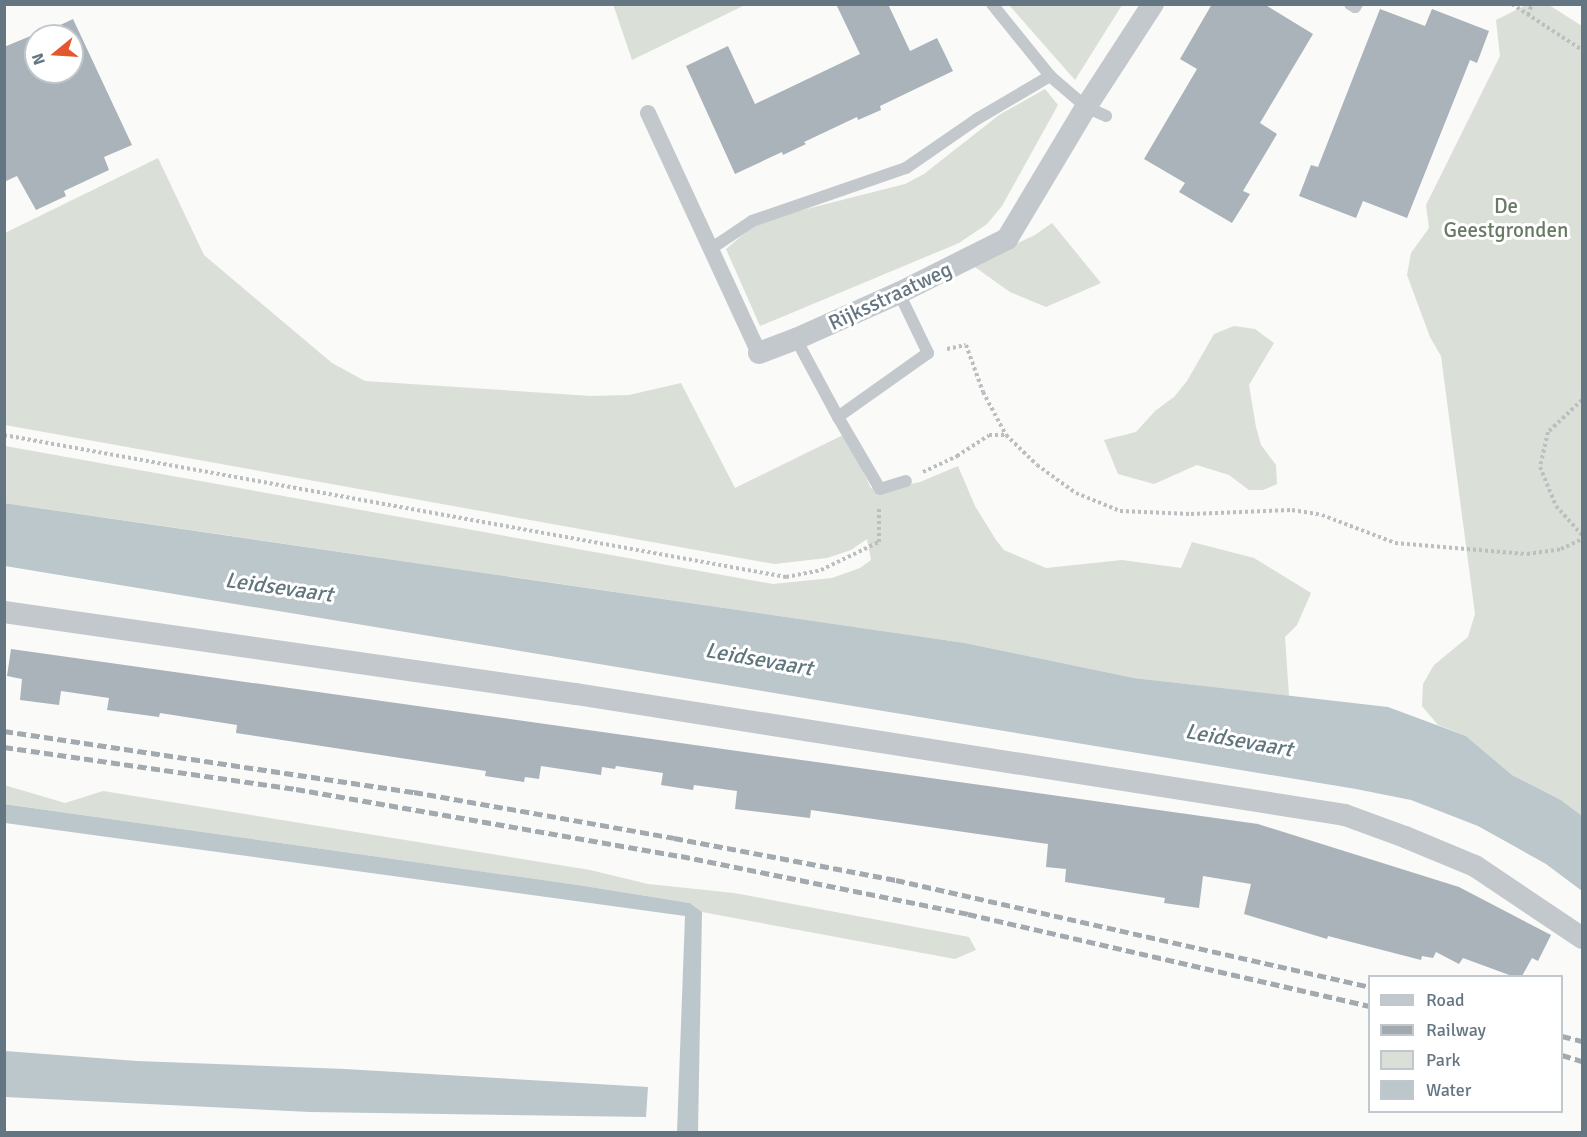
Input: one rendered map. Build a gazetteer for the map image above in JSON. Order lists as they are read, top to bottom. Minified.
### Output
{"streets":{"street":["Rijksstraatweg"]},"water":["Leidsevaart"],"parks":["De Geestgronden"],"legend":["Road","Railway","Park","Water"],"north":"left"}
